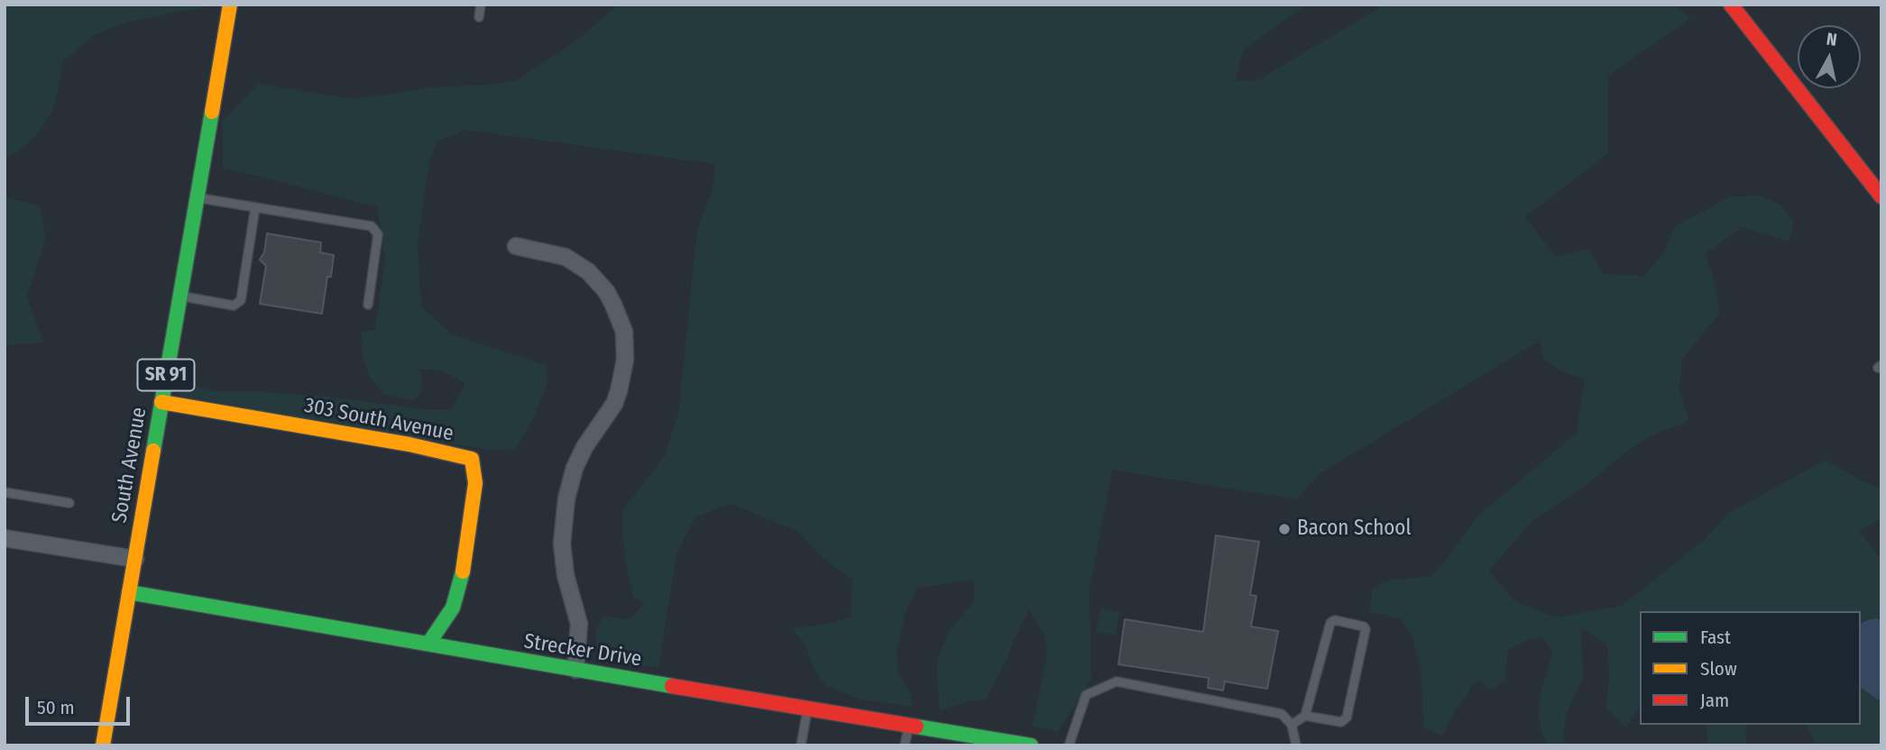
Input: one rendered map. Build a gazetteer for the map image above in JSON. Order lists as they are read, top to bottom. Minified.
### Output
{"streets":{"street":["SR 91","303 South Avenue","South Avenue","Strecker Drive"]},"crossings":[["303 South Avenue","South Avenue"],["303 South Avenue","Strecker Drive"],["South Avenue","Strecker Drive"]],"places":["Bacon School"],"legend":["Fast","Slow","Jam"],"scale_bar":"50 m","north":"top"}
